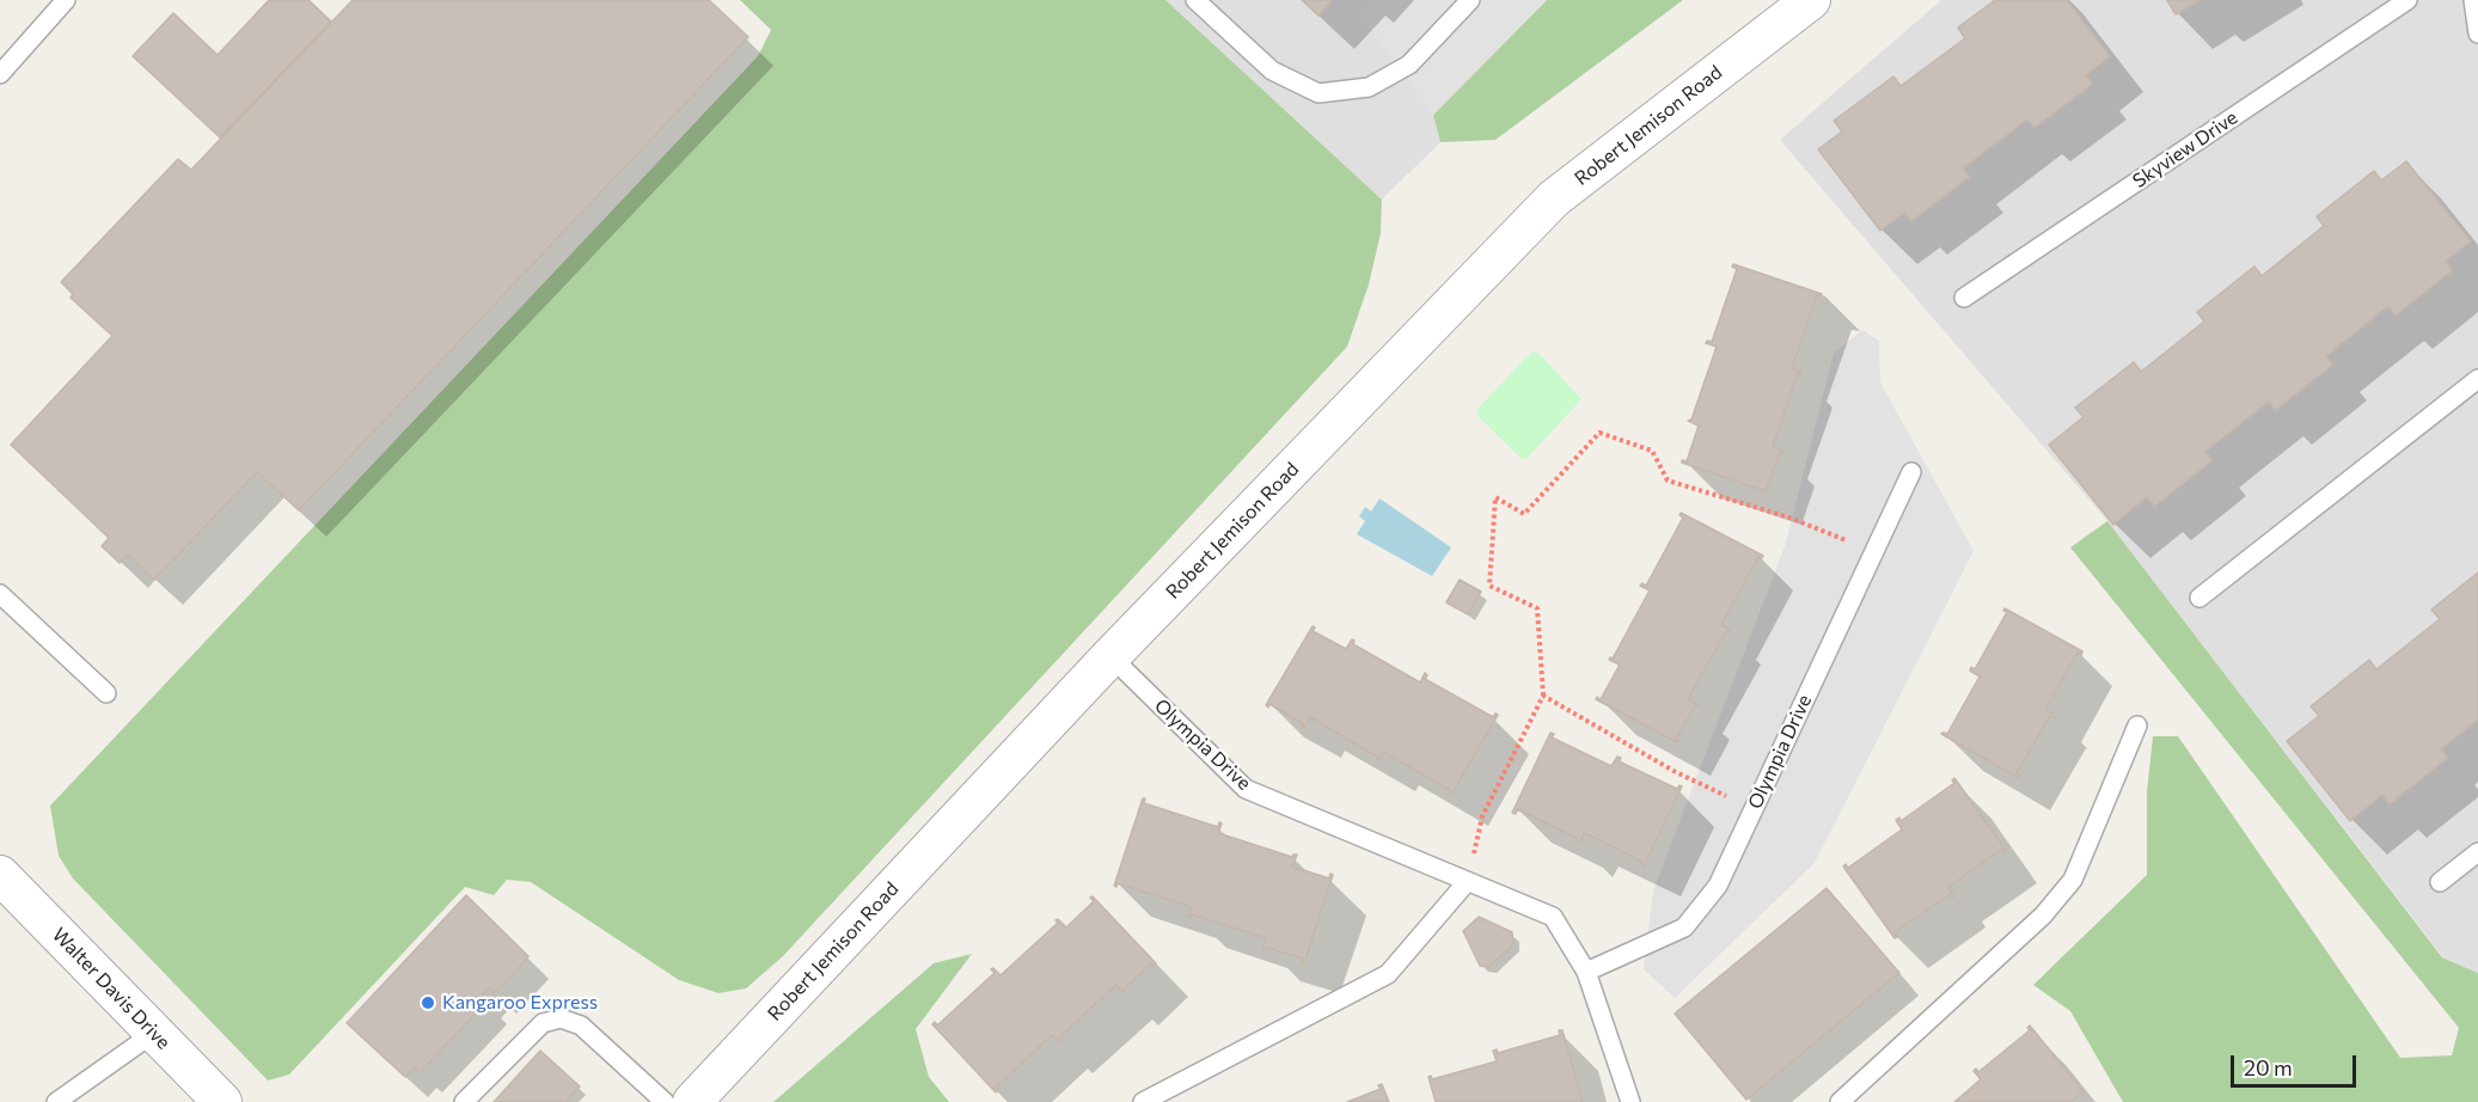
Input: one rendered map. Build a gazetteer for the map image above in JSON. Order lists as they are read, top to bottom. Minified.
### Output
{"streets":{"street":["Robert Jemison Road","Walter Davis Drive"],"lane":["Skyview Drive","Olympia Drive"]},"crossings":[["Robert Jemison Road","Olympia Drive"]],"places":["Kangaroo Express"],"scale_bar":"20 m"}
